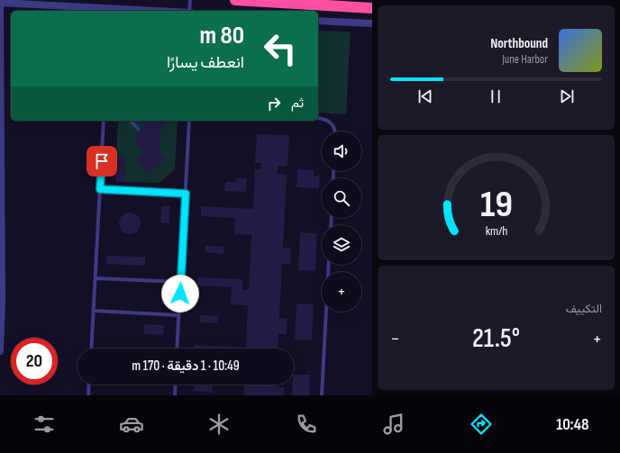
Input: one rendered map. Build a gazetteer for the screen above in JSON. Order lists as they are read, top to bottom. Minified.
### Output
{"page":{"turn":["80 m","انعطف يسارًا"],"song":["Northbound","June Harbor"],"then":"ثم","map_buttons":"+","tile":"التكييف","heat":["−","21.5°","+"],"limit":"20","trip":"10:49 · 1 دقيقة · 170 m","tabs":"10:48","gauge":["19","km/h"]}}
